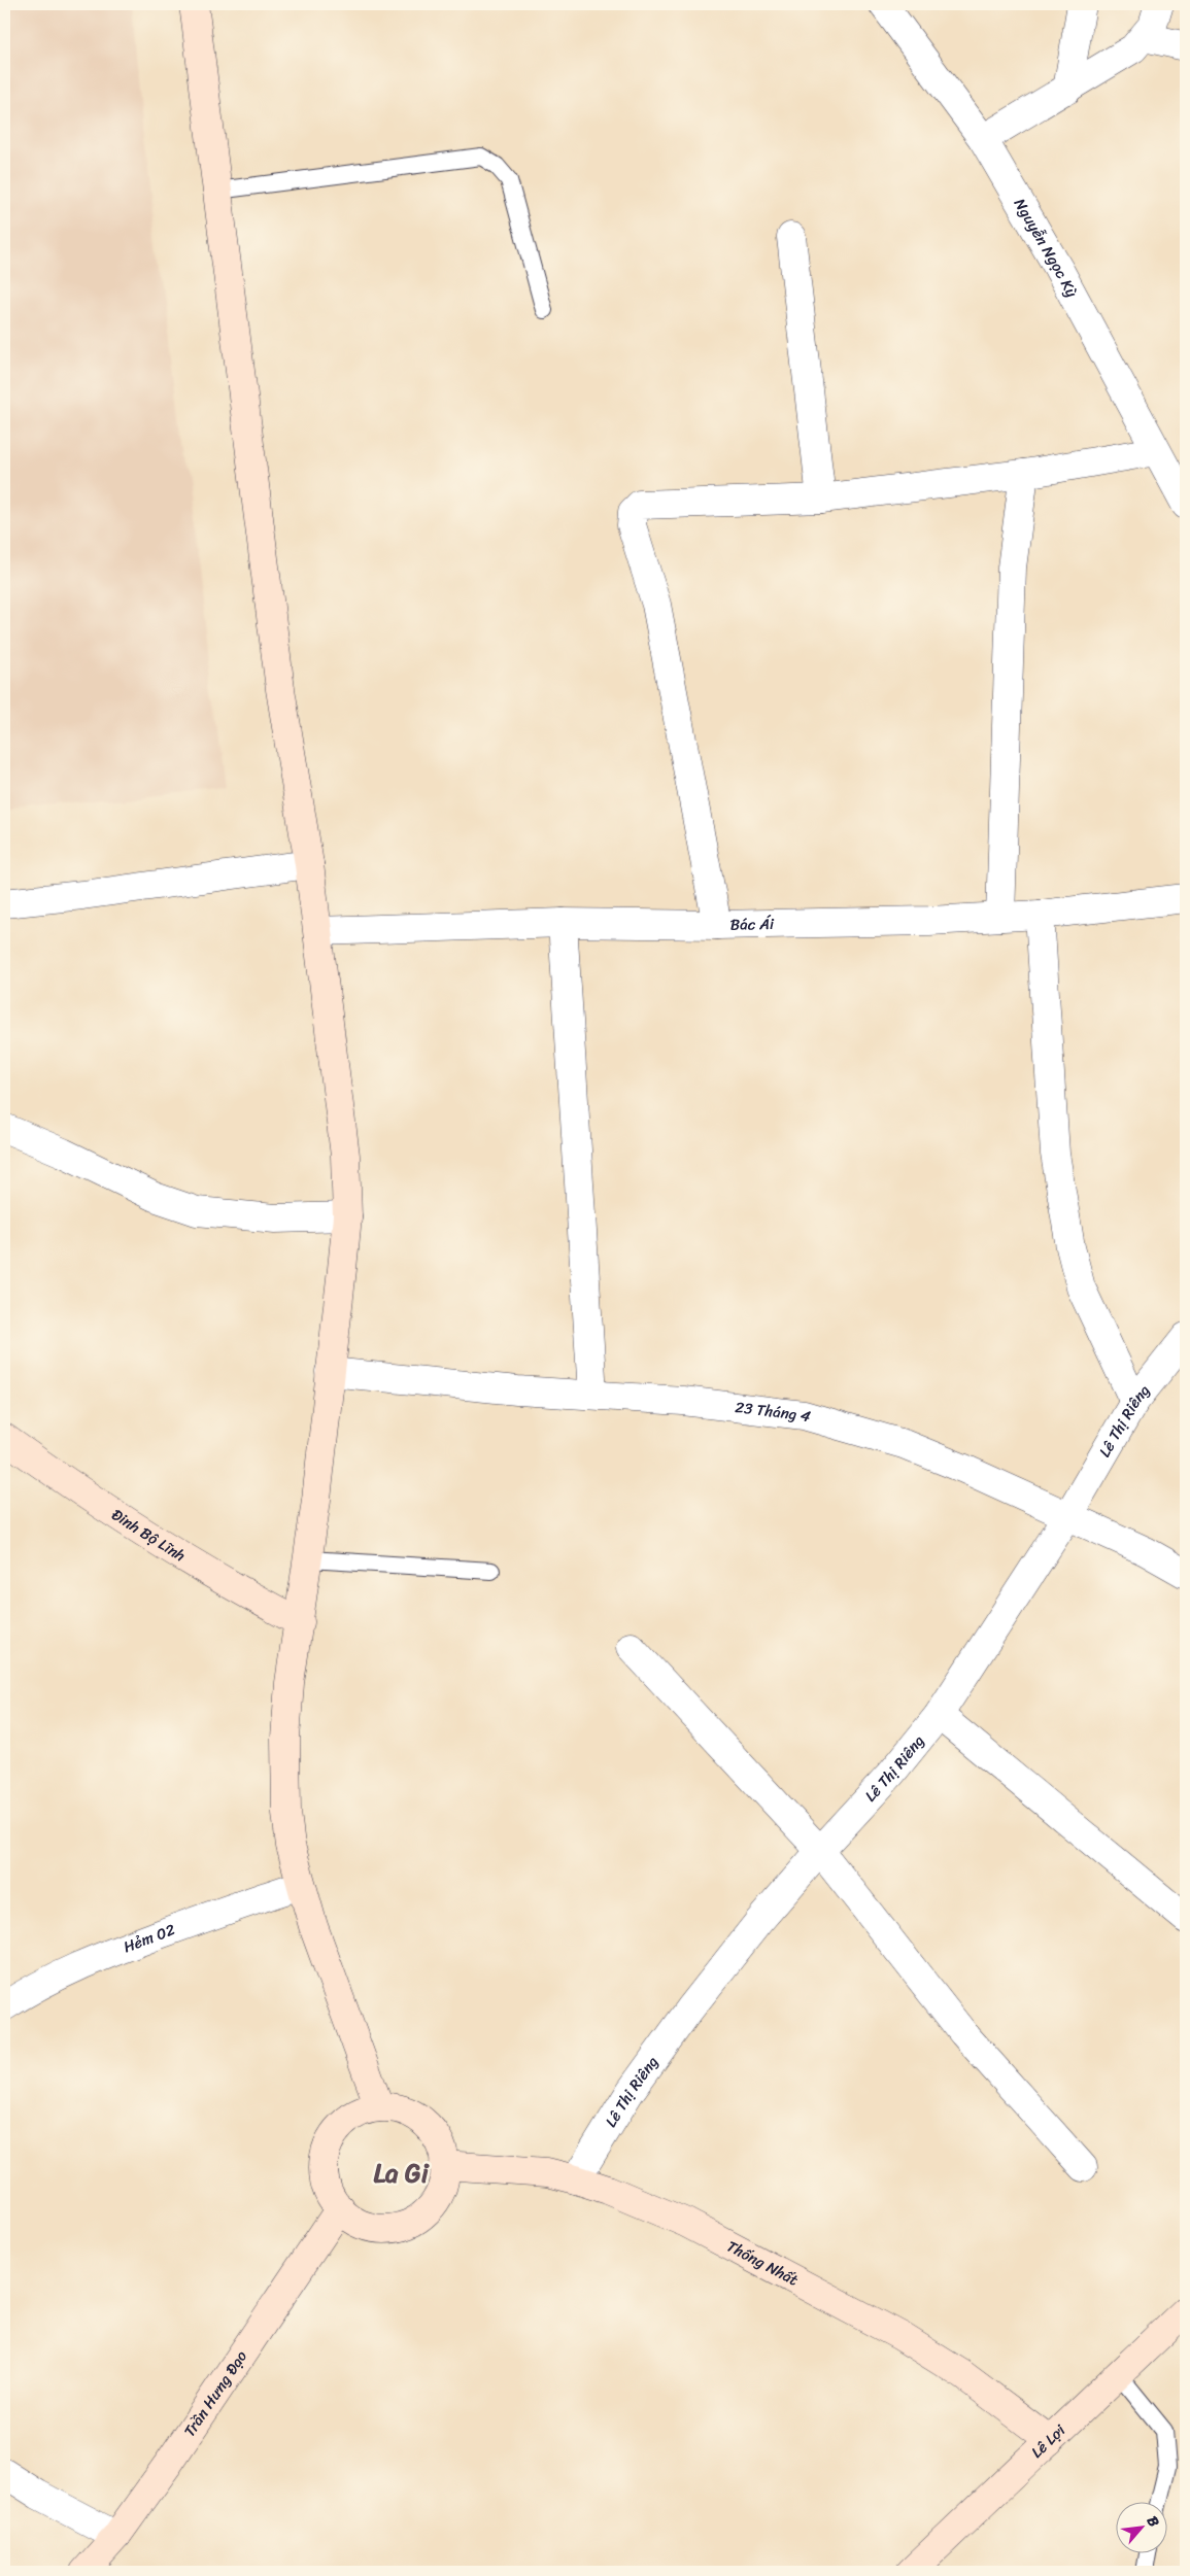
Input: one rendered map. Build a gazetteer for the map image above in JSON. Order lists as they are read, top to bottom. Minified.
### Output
{"streets":{"main road":["Đinh Bộ Lĩnh","Thống Nhất","Trần Hưng Đạo","Lê Lợi"],"street":["Nguyễn Ngọc Kỳ","Bác Ái","23 Tháng 4","Lê Thị Riêng","Hẻm 02"]},"crossings":[["23 Tháng 4","Lê Thị Riêng"],["Lê Thị Riêng","Thống Nhất"],["Thống Nhất","Trần Hưng Đạo"],["Thống Nhất","Lê Lợi"]],"districts":["La Gi"],"north":"top right"}
